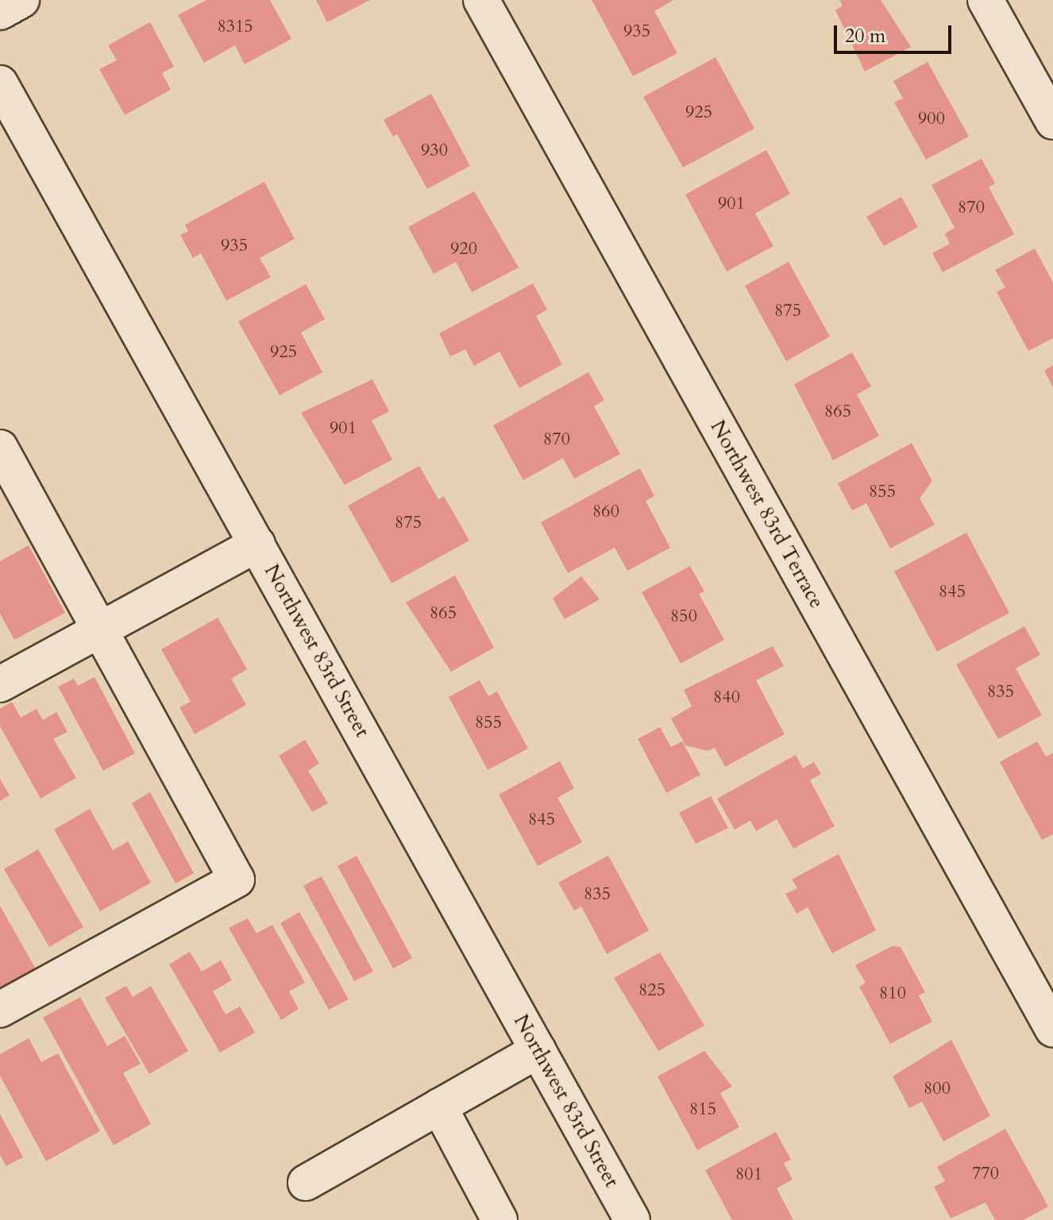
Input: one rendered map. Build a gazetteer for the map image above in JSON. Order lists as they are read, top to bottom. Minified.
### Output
{"streets":{"street":["Northwest 83rd Terrace","Northwest 83rd Street"]},"house_numbers":["8315","935","925","900","930","901","870","935","920","875","925","865","901","870","855","860","875","845","865","850","835","840","855","845","835","825","810","800","815","770","801"],"scale_bar":"20 m"}
